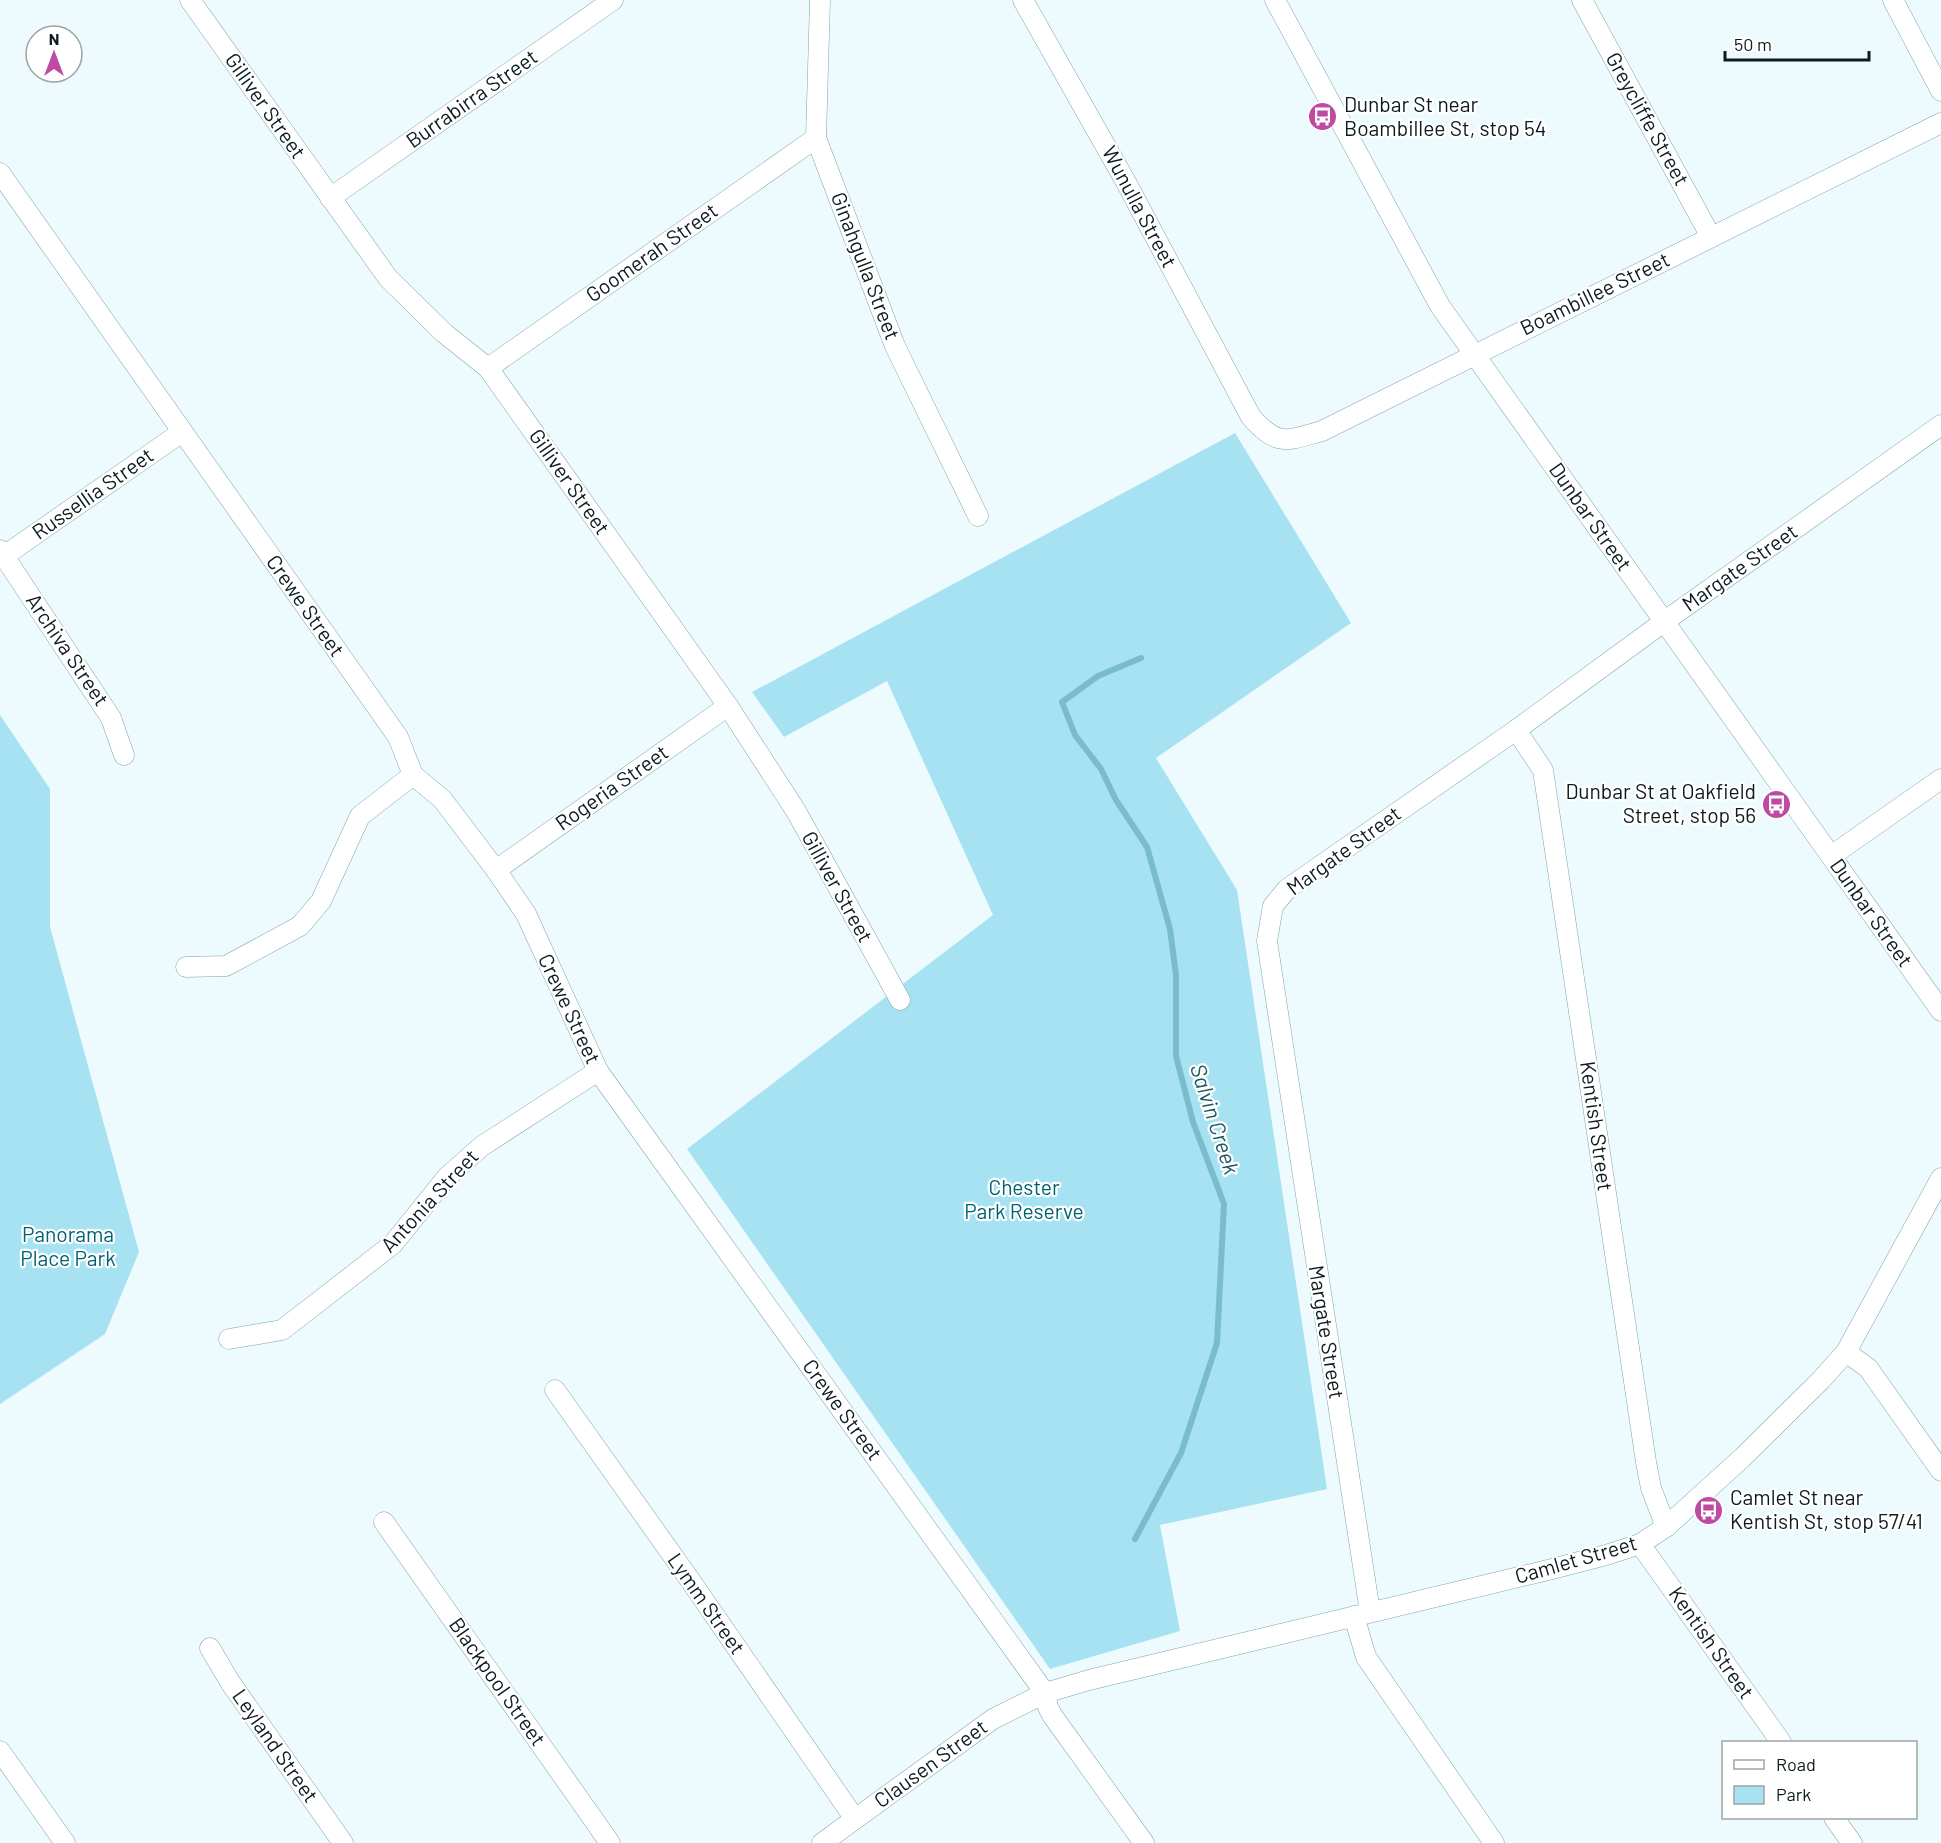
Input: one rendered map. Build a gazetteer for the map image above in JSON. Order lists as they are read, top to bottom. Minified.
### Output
{"streets":{"street":["Burrabirra Street","Gilliver Street","Greycliffe Street","Wunulla Street","Goomerah Street","Ginahgulla Street","Boambillee Street","Russellia Street","Dunbar Street","Margate Street","Crewe Street","Archiva Street","Rogeria Street","Kentish Street","Antonia Street","Camlet Street","Lymm Street","Blackpool Street","Leyland Street","Clausen Street"]},"crossings":[["Burrabirra Street","Gilliver Street"],["Gilliver Street","Goomerah Street"],["Gilliver Street","Rogeria Street"],["Greycliffe Street","Boambillee Street"],["Wunulla Street","Boambillee Street"],["Goomerah Street","Ginahgulla Street"],["Boambillee Street","Dunbar Street"],["Russellia Street","Crewe Street"],["Russellia Street","Archiva Street"],["Dunbar Street","Margate Street"],["Margate Street","Kentish Street"],["Margate Street","Camlet Street"],["Crewe Street","Rogeria Street"],["Crewe Street","Antonia Street"],["Crewe Street","Camlet Street"],["Crewe Street","Clausen Street"],["Kentish Street","Camlet Street"],["Camlet Street","Clausen Street"],["Lymm Street","Clausen Street"]],"water":["Salvin Creek"],"parks":["Chester Park Reserve","Panorama Place Park"],"places":{"bus stop":["Dunbar St near Boambillee St, stop 54","Dunbar St at Oakfield Street, stop 56","Camlet St near Kentish St, stop 57/41"]},"legend":["Road","Park"],"scale_bar":"50 m","north":"top"}
